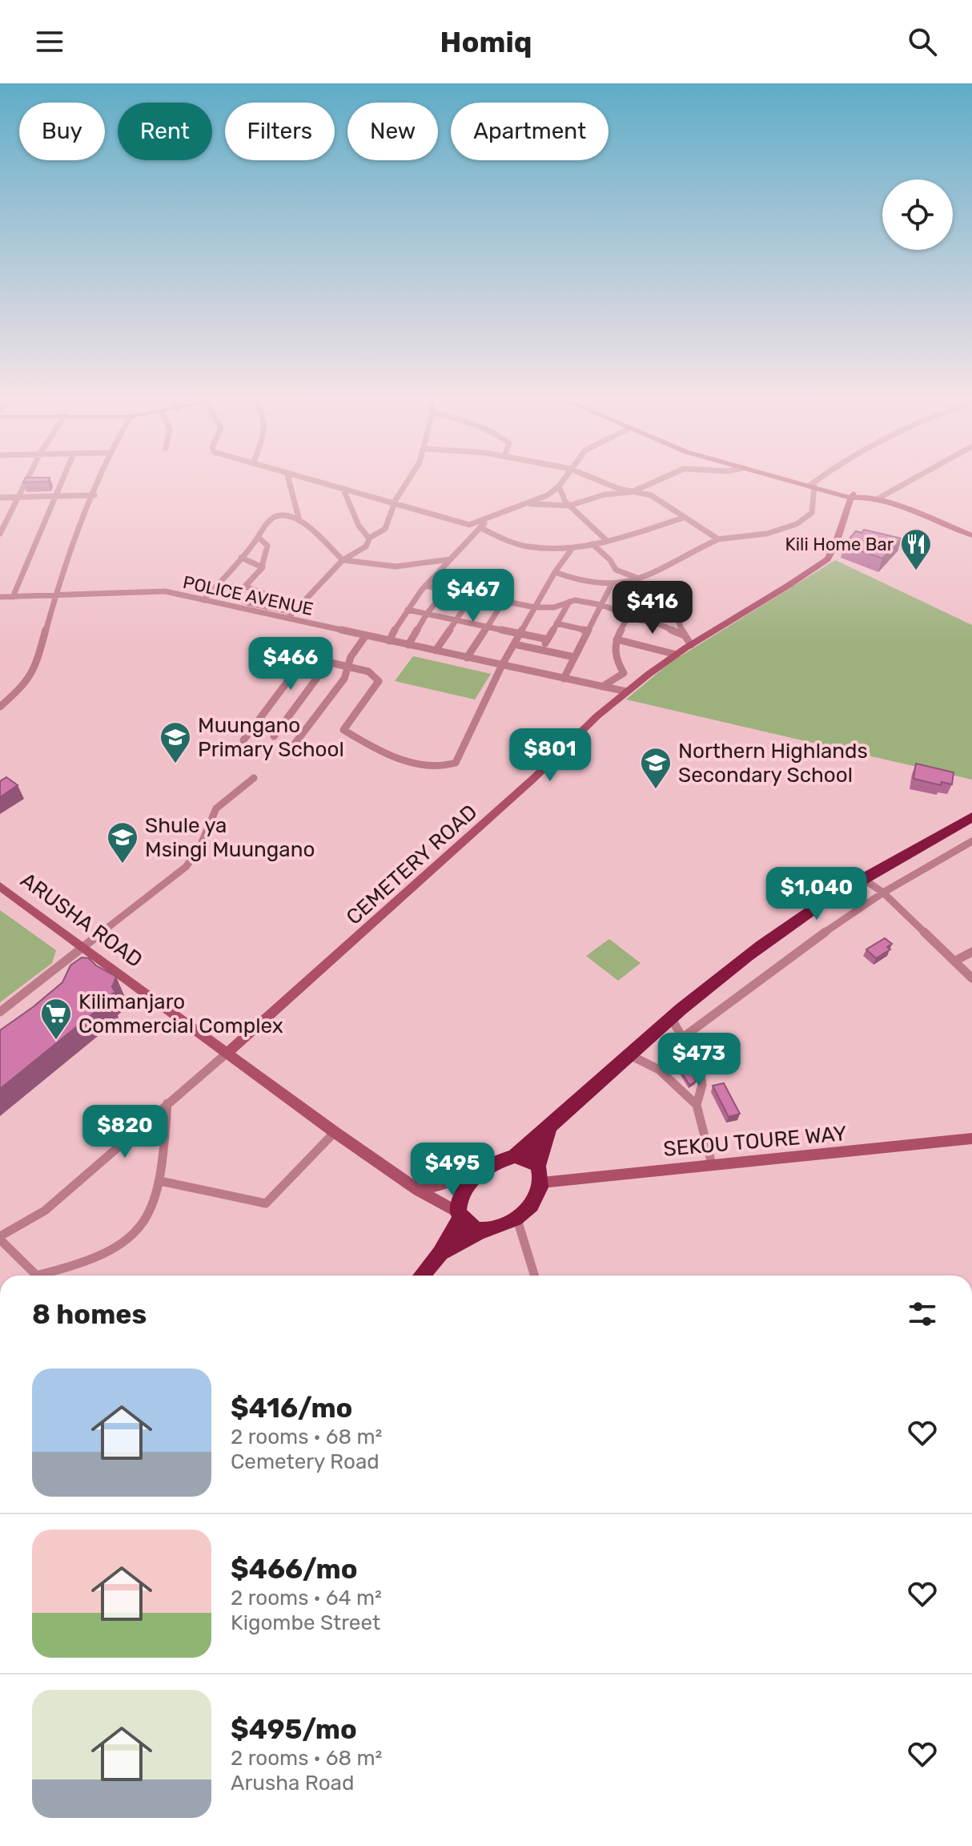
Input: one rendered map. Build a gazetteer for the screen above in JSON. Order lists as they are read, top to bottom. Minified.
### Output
{"streets":{"main road":["CEMETERY ROAD","ARUSHA ROAD","SEKOU TOURE WAY"],"street":["POLICE AVENUE"]},"crossings":[["POLICE AVENUE","CEMETERY ROAD"],["CEMETERY ROAD","ARUSHA ROAD"],["ARUSHA ROAD","SEKOU TOURE WAY"]],"places":{"restaurant":["Kili Home Bar"],"school or university":["Muungano Primary School","Northern Highlands Secondary School","Shule ya Msingi Muungano"],"supermarket":["Kilimanjaro Commercial Complex"]},"page":{"header":"Homiq","chip":["Buy","Rent","Filters","New","Apartment"],"price":["$467","$416","$466","$801","$1,040","$473","$820","$495"],"heading":"8 homes","list":[{"name":"$416/mo","note":"2 rooms · 68 m² · Cemetery Road"},{"name":"$466/mo","note":"2 rooms · 64 m² · Kigombe Street"},{"name":"$495/mo","note":"2 rooms · 68 m² · Arusha Road"}]}}
